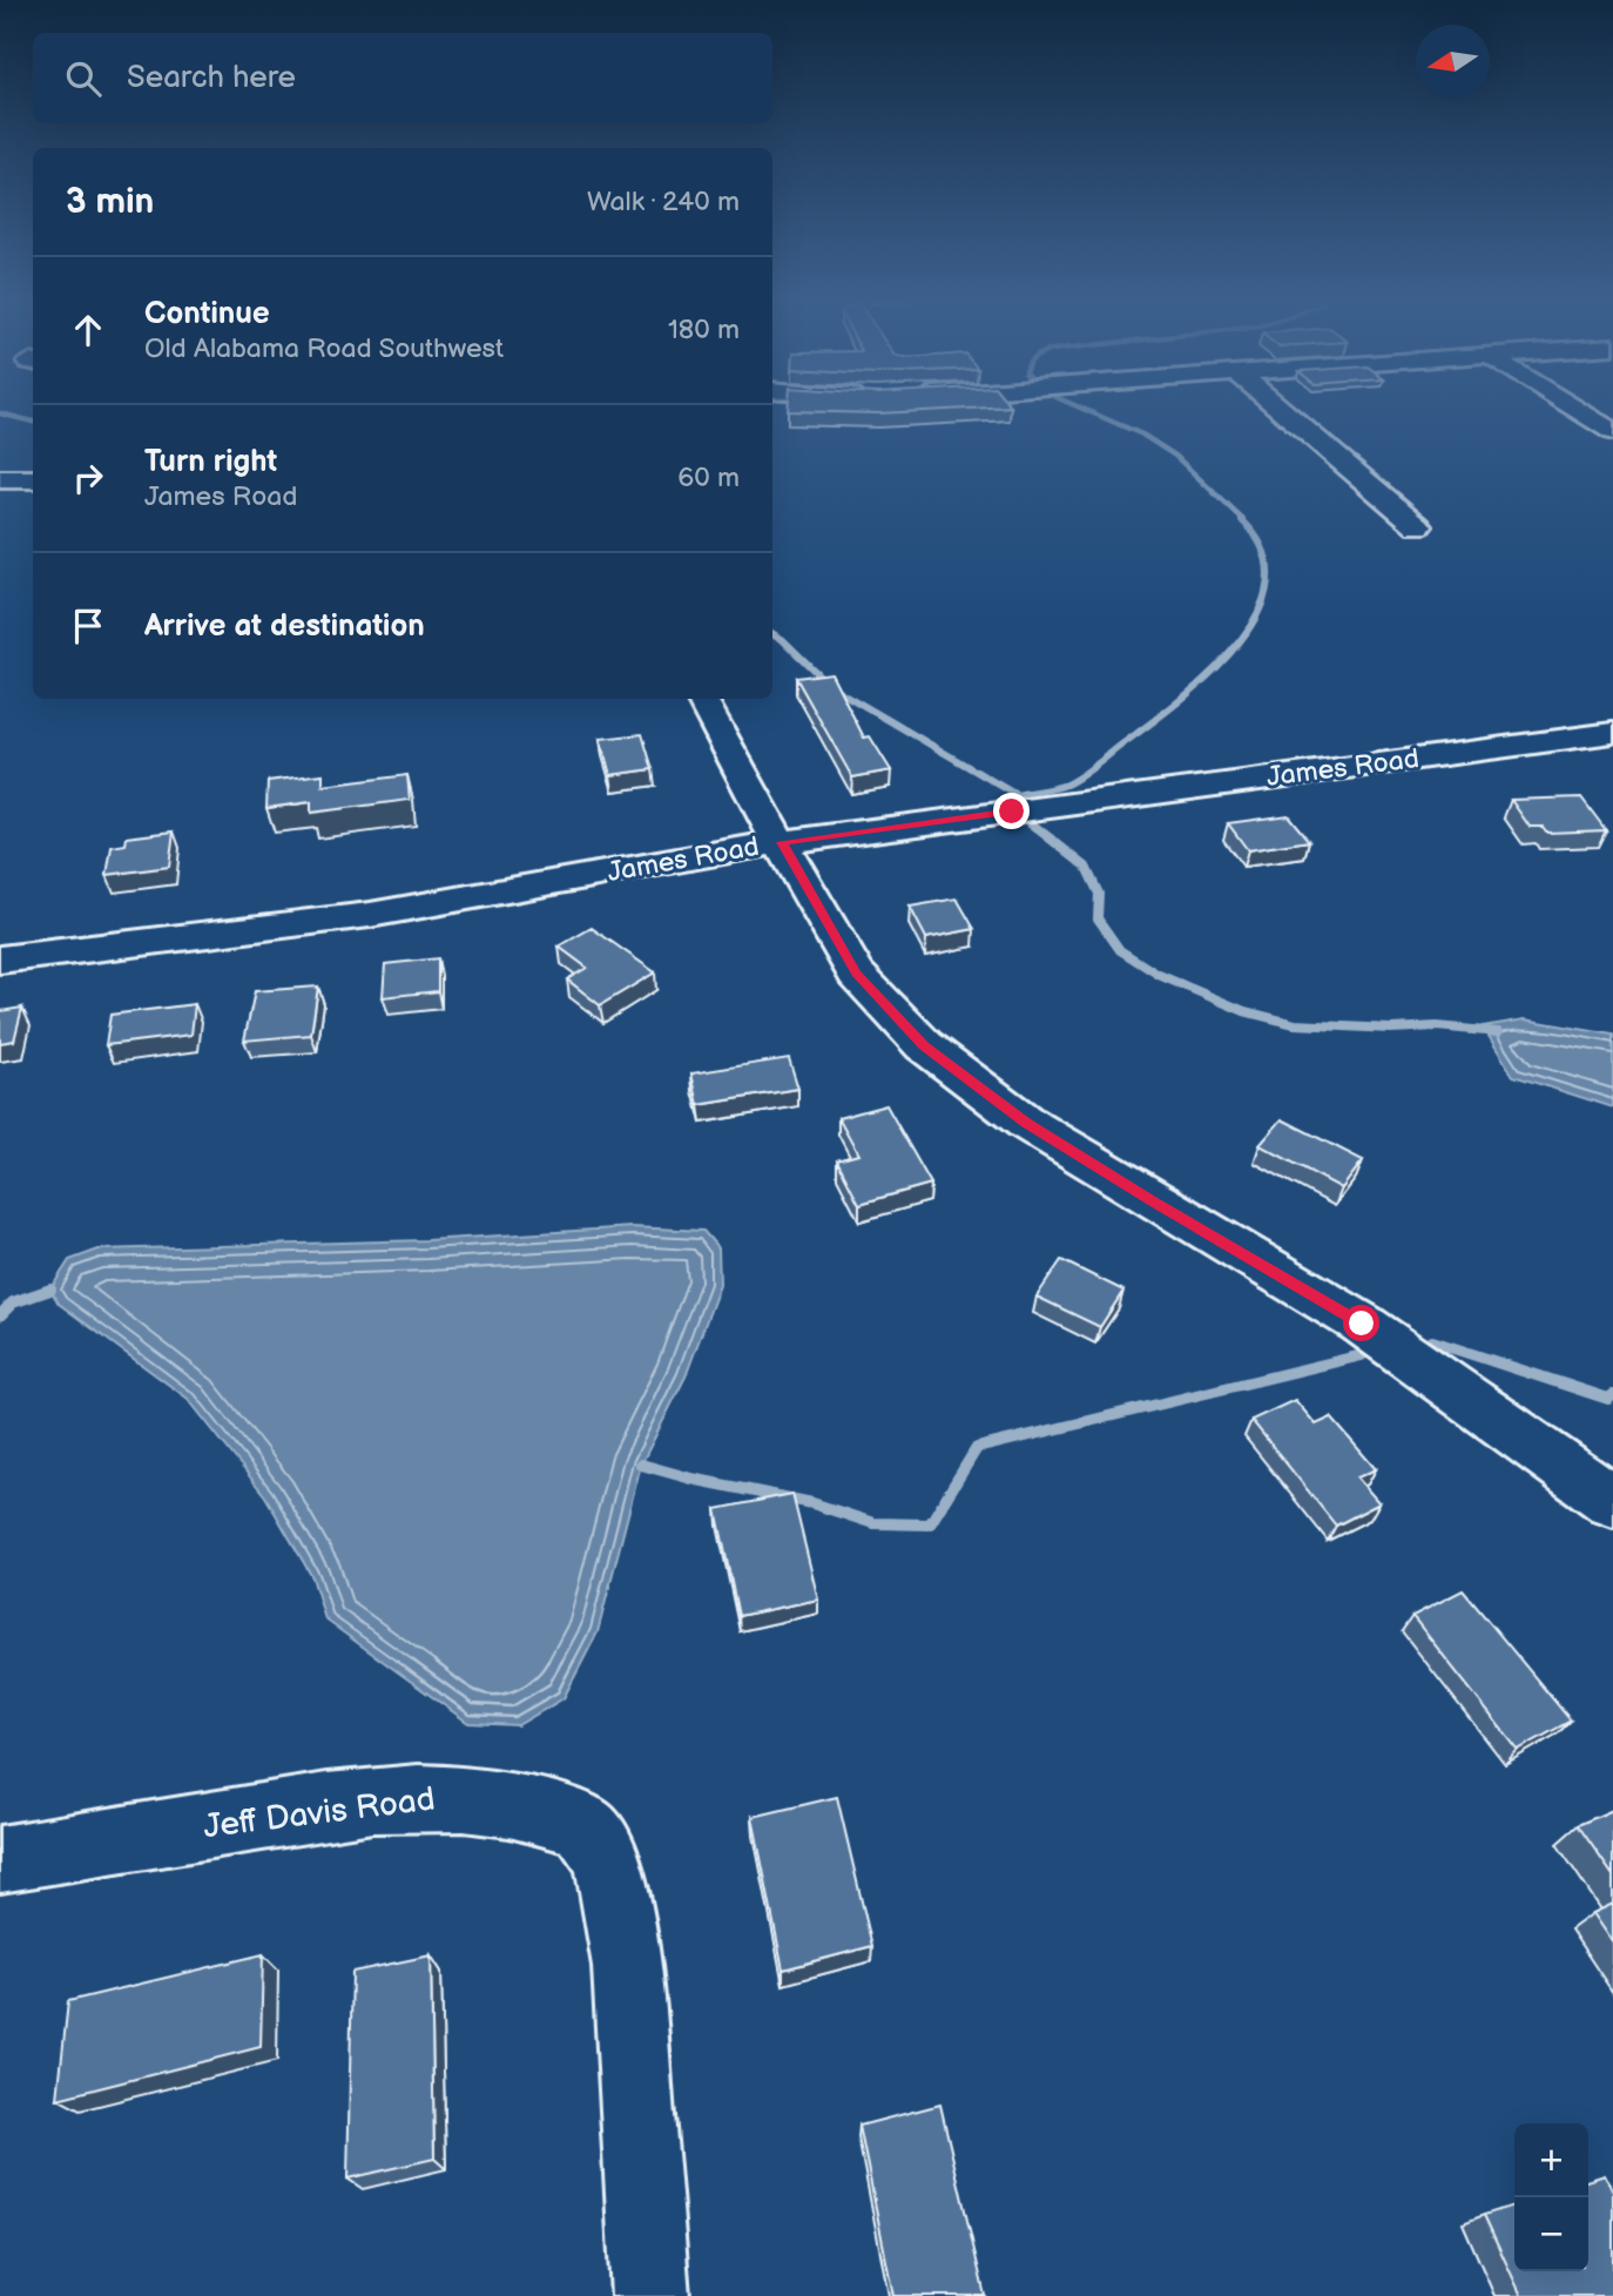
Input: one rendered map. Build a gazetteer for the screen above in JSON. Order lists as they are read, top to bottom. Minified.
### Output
{"streets":{"street":["James Road","Jeff Davis Road"]},"north":"left","page":{"search":"Search here","heading":["3 min","Walk · 240 m"],"list":[["Continue","Old Alabama Road Southwest","180 m"],["Turn right","James Road","60 m"],"Arrive at destination"],"map_buttons":["+","−"]}}
